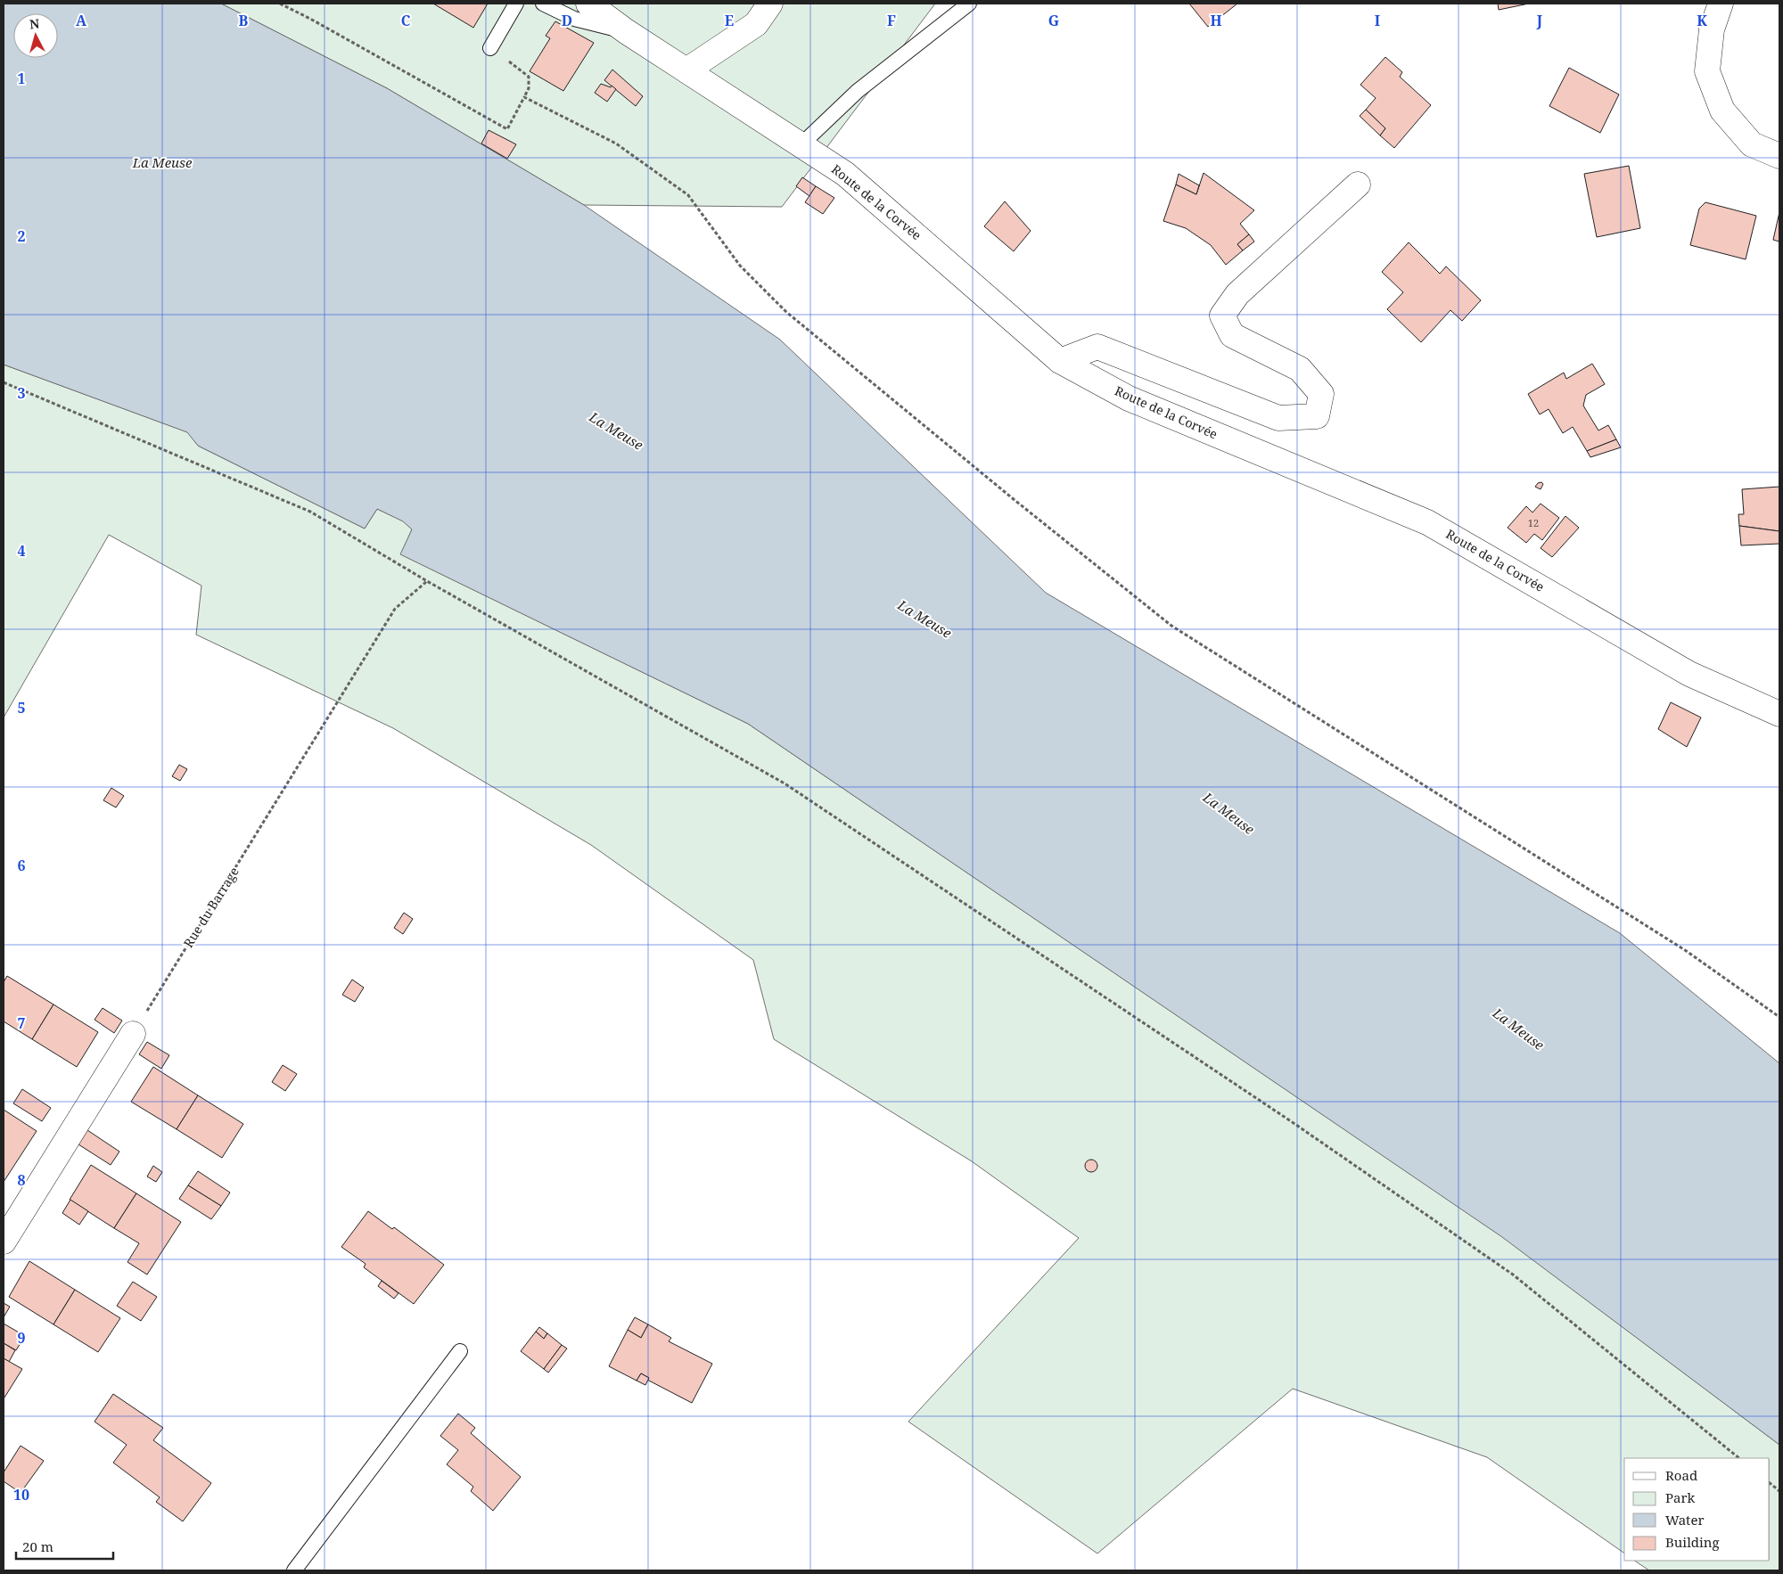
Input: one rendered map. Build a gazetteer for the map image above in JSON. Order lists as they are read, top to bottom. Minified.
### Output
{"streets":{"street":["Route de la Corvée"],"path":["Rue du Barrage"]},"water":["La Meuse"],"house_numbers":["12"],"legend":["Road","Park","Water","Building"],"scale_bar":"20 m","north":"top","grid":{"columns":["A","B","C","D","E","F","G","H","I","J","K"],"rows":["1","2","3","4","5","6","7","8","9","10"]}}
